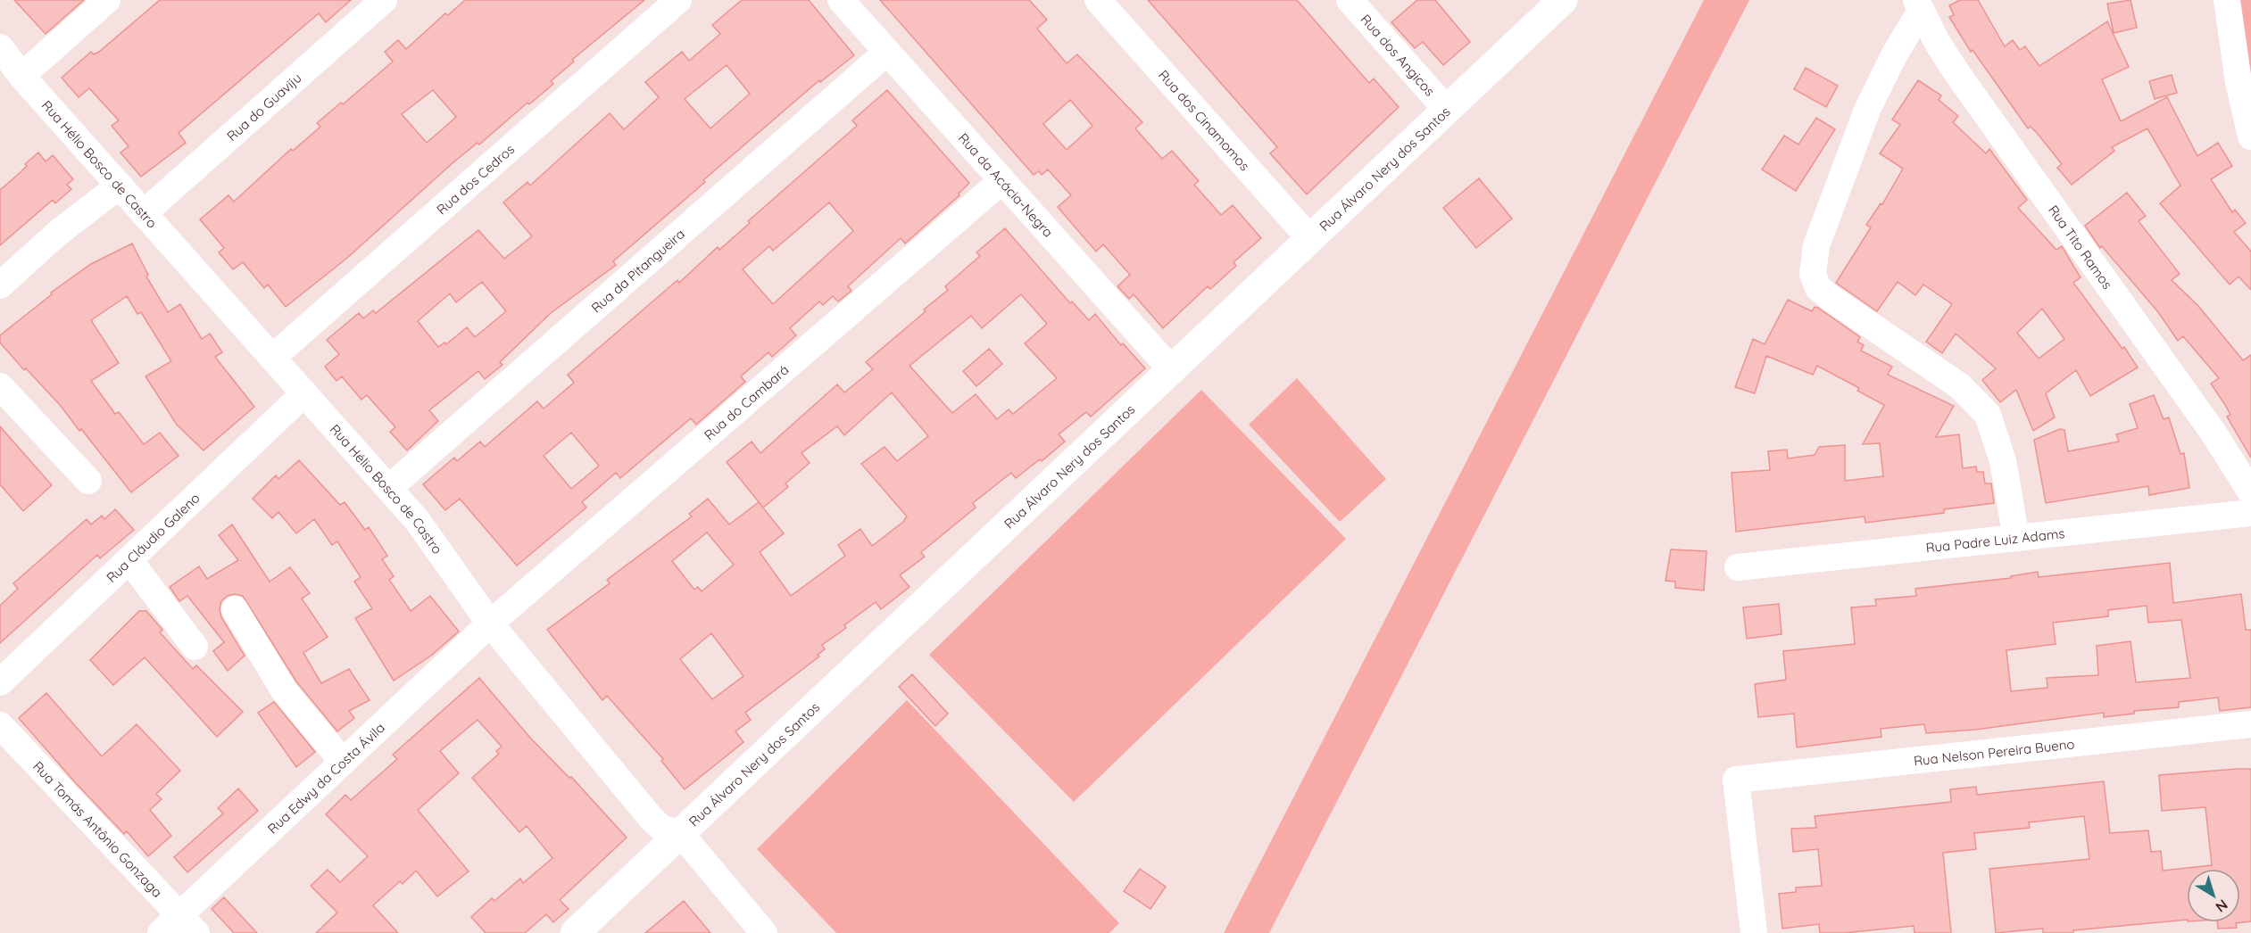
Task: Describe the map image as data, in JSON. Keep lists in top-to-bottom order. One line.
{"streets":{"main road":["Rua Álvaro Nery dos Santos"],"street":["Rua dos Angicos","Rua do Guaviju","Rua dos Cinamomos","Rua Hélio Bosco de Castro","Rua dos Cedros","Rua da Acácia-Negra","Rua Tito Ramos","Rua da Pitangueira","Rua do Cambará","Rua Cláudio Galeno","Rua Padre Luiz Adams","Rua Nelson Pereira Bueno","Rua Edwy da Costa Ávila","Rua Tomás Antônio Gonzaga"]},"crossings":[["Rua dos Angicos","Rua Álvaro Nery dos Santos"],["Rua do Guaviju","Rua Hélio Bosco de Castro"],["Rua dos Cinamomos","Rua Álvaro Nery dos Santos"],["Rua Hélio Bosco de Castro","Rua Álvaro Nery dos Santos"],["Rua Hélio Bosco de Castro","Rua dos Cedros"],["Rua Hélio Bosco de Castro","Rua da Pitangueira"],["Rua Hélio Bosco de Castro","Rua do Cambará"],["Rua Hélio Bosco de Castro","Rua Cláudio Galeno"],["Rua Hélio Bosco de Castro","Rua Edwy da Costa Ávila"],["Rua Álvaro Nery dos Santos","Rua da Acácia-Negra"],["Rua da Acácia-Negra","Rua da Pitangueira"],["Rua da Acácia-Negra","Rua do Cambará"],["Rua do Cambará","Rua Edwy da Costa Ávila"],["Rua Edwy da Costa Ávila","Rua Tomás Antônio Gonzaga"]],"north":"bottom right"}
